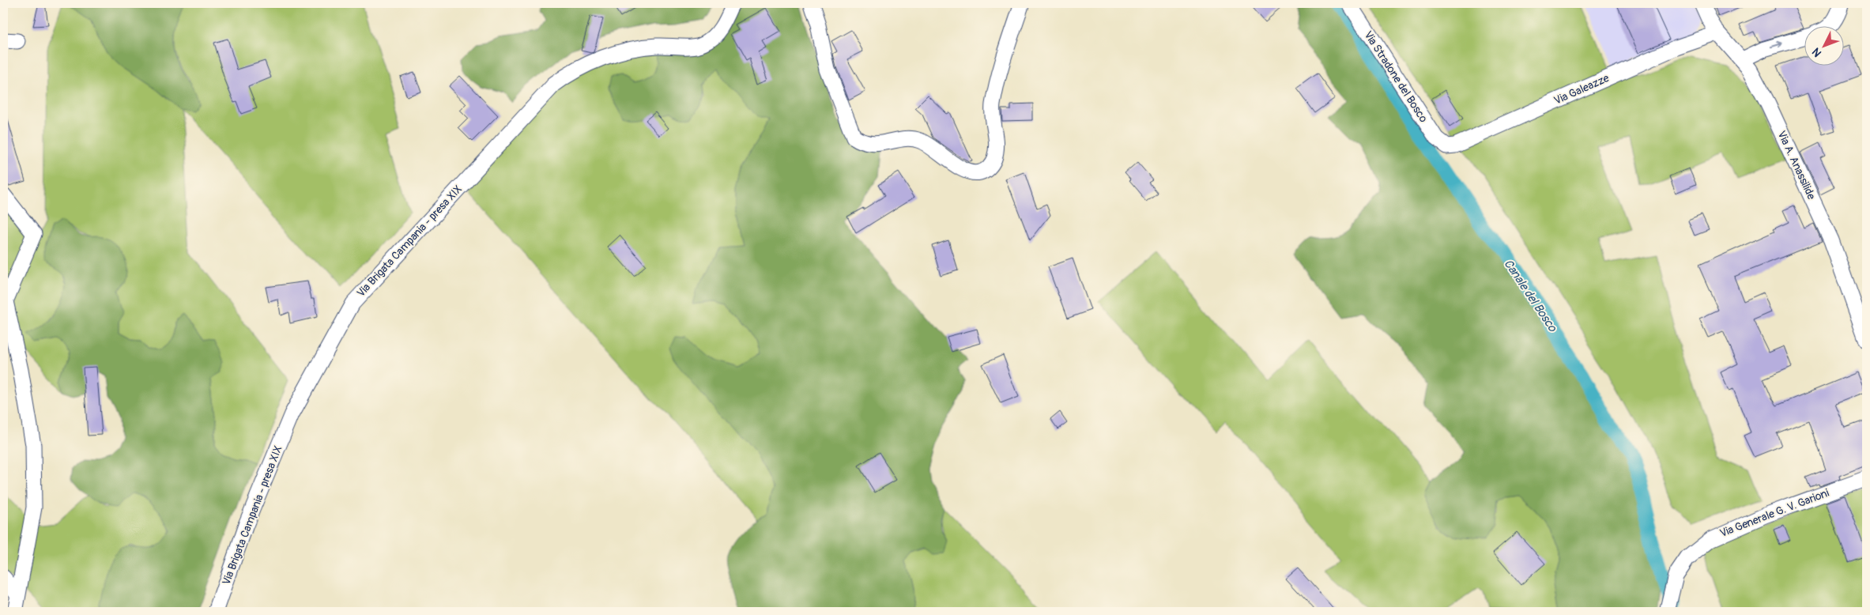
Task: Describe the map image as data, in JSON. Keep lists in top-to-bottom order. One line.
{"streets":{"street":["Via Stradone del Bosco","Via Galeazze","Via A. Anassilide","Via Brigata Campania - presa XIX","Via Generale G. V. Garioni"]},"crossings":[["Via Stradone del Bosco","Via Galeazze"],["Via Galeazze","Via A. Anassilide"]],"water":["Canale del Bosco"],"north":"bottom left"}
